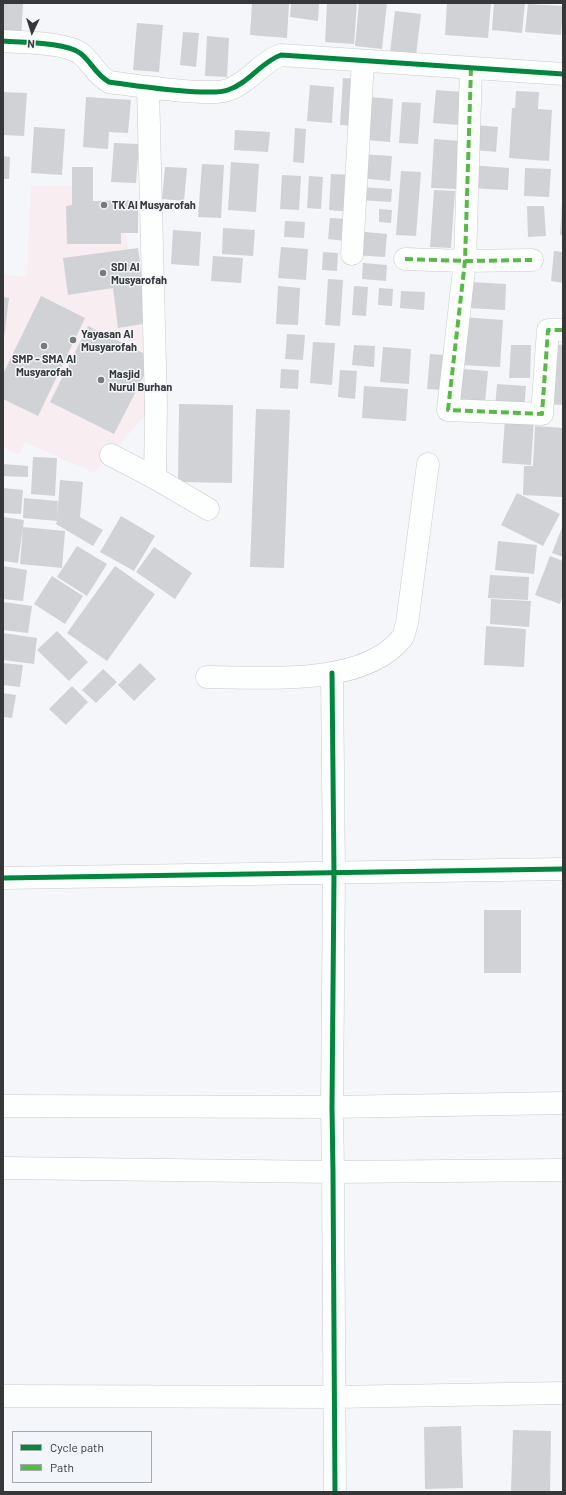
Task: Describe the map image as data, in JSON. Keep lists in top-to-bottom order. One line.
{"places":["TK Al Musyarofah","SDI Al Musyarofah","Yayasan Al Musyarofah","SMP - SMA Al Musyarofah","Masjid Nurul Burhan"],"legend":["Cycle path","Path"],"north":"bottom"}
